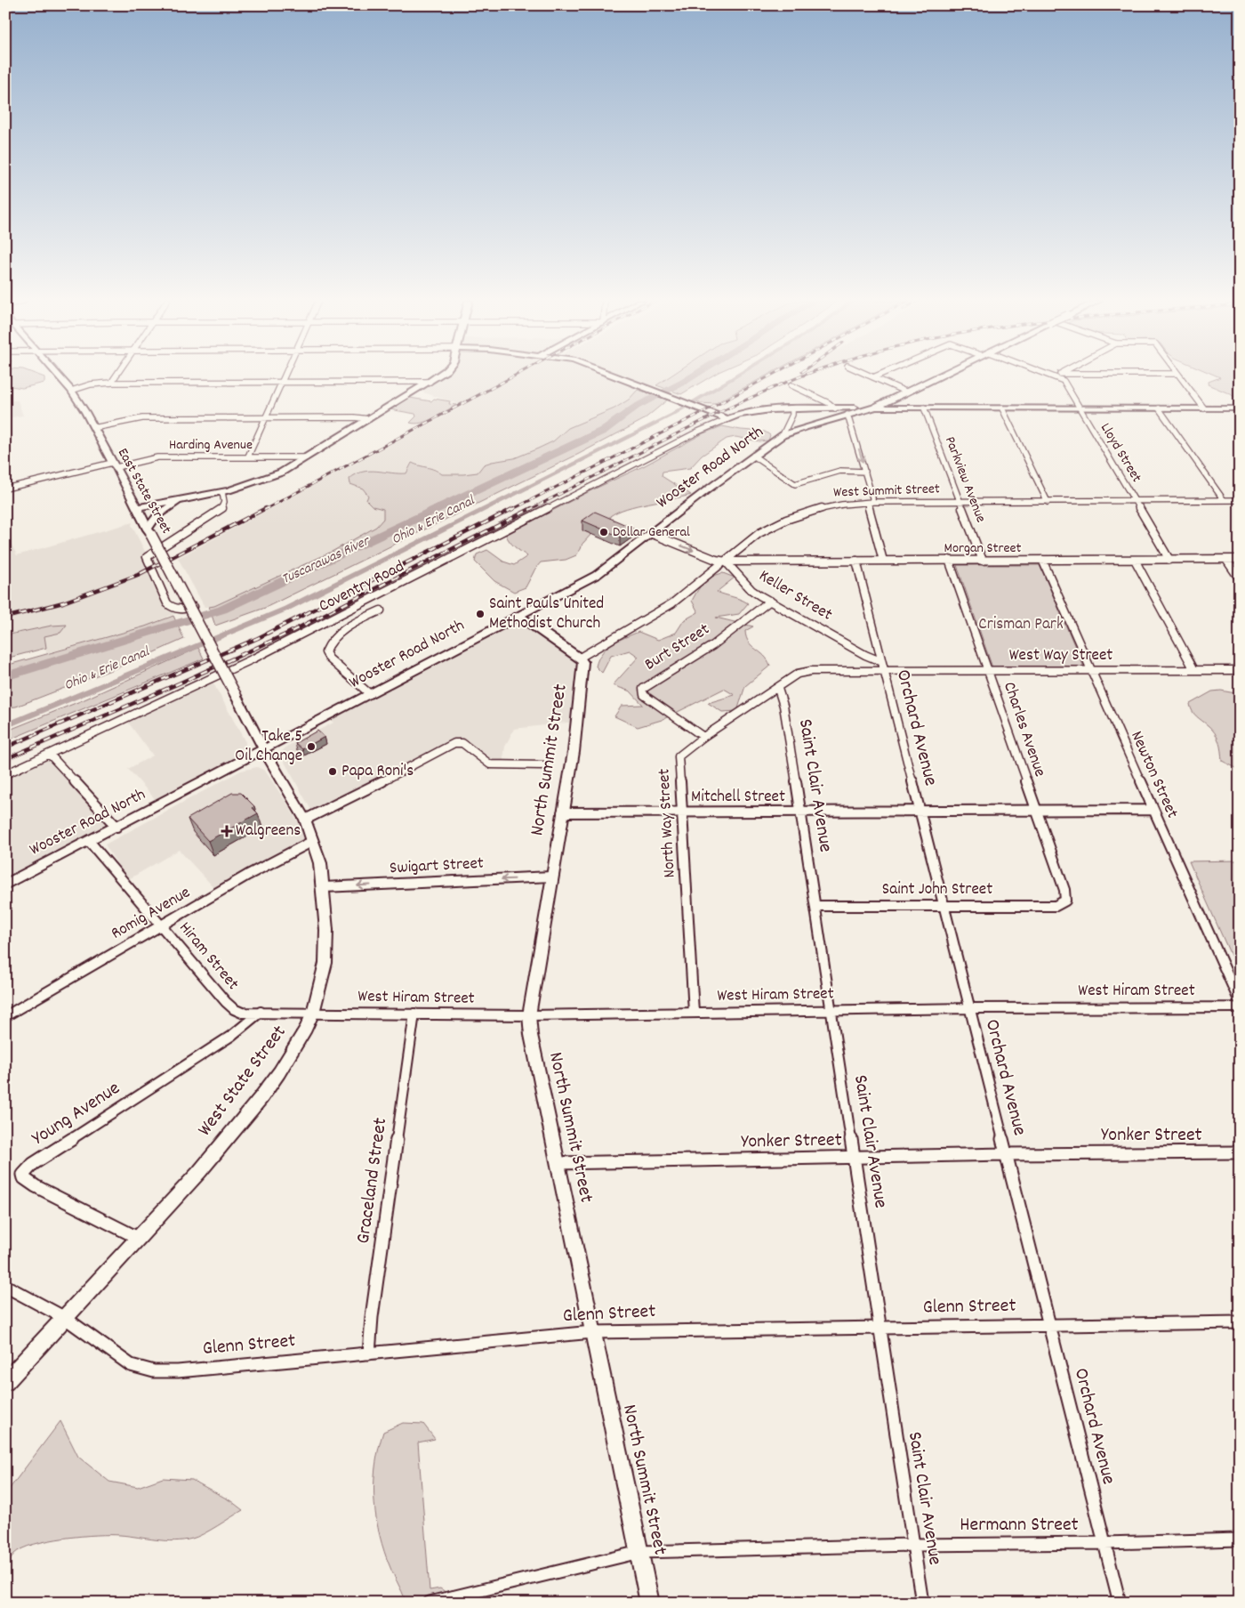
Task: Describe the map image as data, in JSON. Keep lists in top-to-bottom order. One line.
{"streets":{"main road":["Wooster Road North","East State Street","North Summit Street","West State Street"],"street":["Harding Avenue","Lloyd Street","Parkview Avenue","West Summit Street","Morgan Street","Coventry Road","Keller Street","Burt Street","West Way Street","Orchard Avenue","Charles Avenue","Newton Street","Saint Clair Avenue","Mitchell Street","North Way Street","Swigart Street","Saint John Street","Romig Avenue","Hiram Street","West Hiram Street","Young Avenue","Yonker Street","Graceland Street","Glenn Street","Hermann Street"]},"crossings":[["Harding Avenue","East State Street"],["Lloyd Street","West Summit Street"],["Lloyd Street","Morgan Street"],["Wooster Road North","Hiram Street"],["Wooster Road North","West State Street"],["Parkview Avenue","West Summit Street"],["Parkview Avenue","Morgan Street"],["East State Street","West State Street"],["West Summit Street","Morgan Street"],["West Summit Street","Keller Street"],["West Summit Street","North Summit Street"],["Morgan Street","Keller Street"],["Morgan Street","Orchard Avenue"],["Morgan Street","Charles Avenue"],["Morgan Street","Newton Street"],["Keller Street","Burt Street"],["Keller Street","Orchard Avenue"],["Burt Street","North Way Street"],["West Way Street","Orchard Avenue"],["West Way Street","Charles Avenue"],["West Way Street","Newton Street"],["West Way Street","North Way Street"],["Orchard Avenue","Mitchell Street"],["Orchard Avenue","North Way Street"],["Orchard Avenue","Saint John Street"],["Orchard Avenue","West Hiram Street"],["Orchard Avenue","Yonker Street"],["Orchard Avenue","Glenn Street"],["Orchard Avenue","Hermann Street"],["Charles Avenue","Mitchell Street"],["Charles Avenue","Saint John Street"],["North Summit Street","Mitchell Street"],["North Summit Street","Swigart Street"],["North Summit Street","West Hiram Street"],["North Summit Street","Yonker Street"],["North Summit Street","Glenn Street"],["North Summit Street","Hermann Street"],["Newton Street","Mitchell Street"],["Saint Clair Avenue","Mitchell Street"],["Saint Clair Avenue","North Way Street"],["Saint Clair Avenue","Saint John Street"],["Saint Clair Avenue","West Hiram Street"],["Saint Clair Avenue","Yonker Street"],["Saint Clair Avenue","Glenn Street"],["Saint Clair Avenue","Hermann Street"],["Mitchell Street","North Way Street"],["North Way Street","West Hiram Street"],["Swigart Street","West State Street"],["Romig Avenue","Hiram Street"],["Romig Avenue","West State Street"],["Hiram Street","West Hiram Street"],["Hiram Street","West State Street"],["Hiram Street","Young Avenue"],["West Hiram Street","West State Street"],["West Hiram Street","Graceland Street"],["West State Street","Young Avenue"],["West State Street","Glenn Street"],["Graceland Street","Glenn Street"]],"one_way":["Swigart Street"],"water":["Ohio & Erie Canal","Tuscarawas River"],"parks":["Crisman Park"],"places":{"other":["Dollar General","Saint Pauls United Methodist Church","Take 5 Oil Change","Papa Roni's"],"health":["Walgreens"]}}
